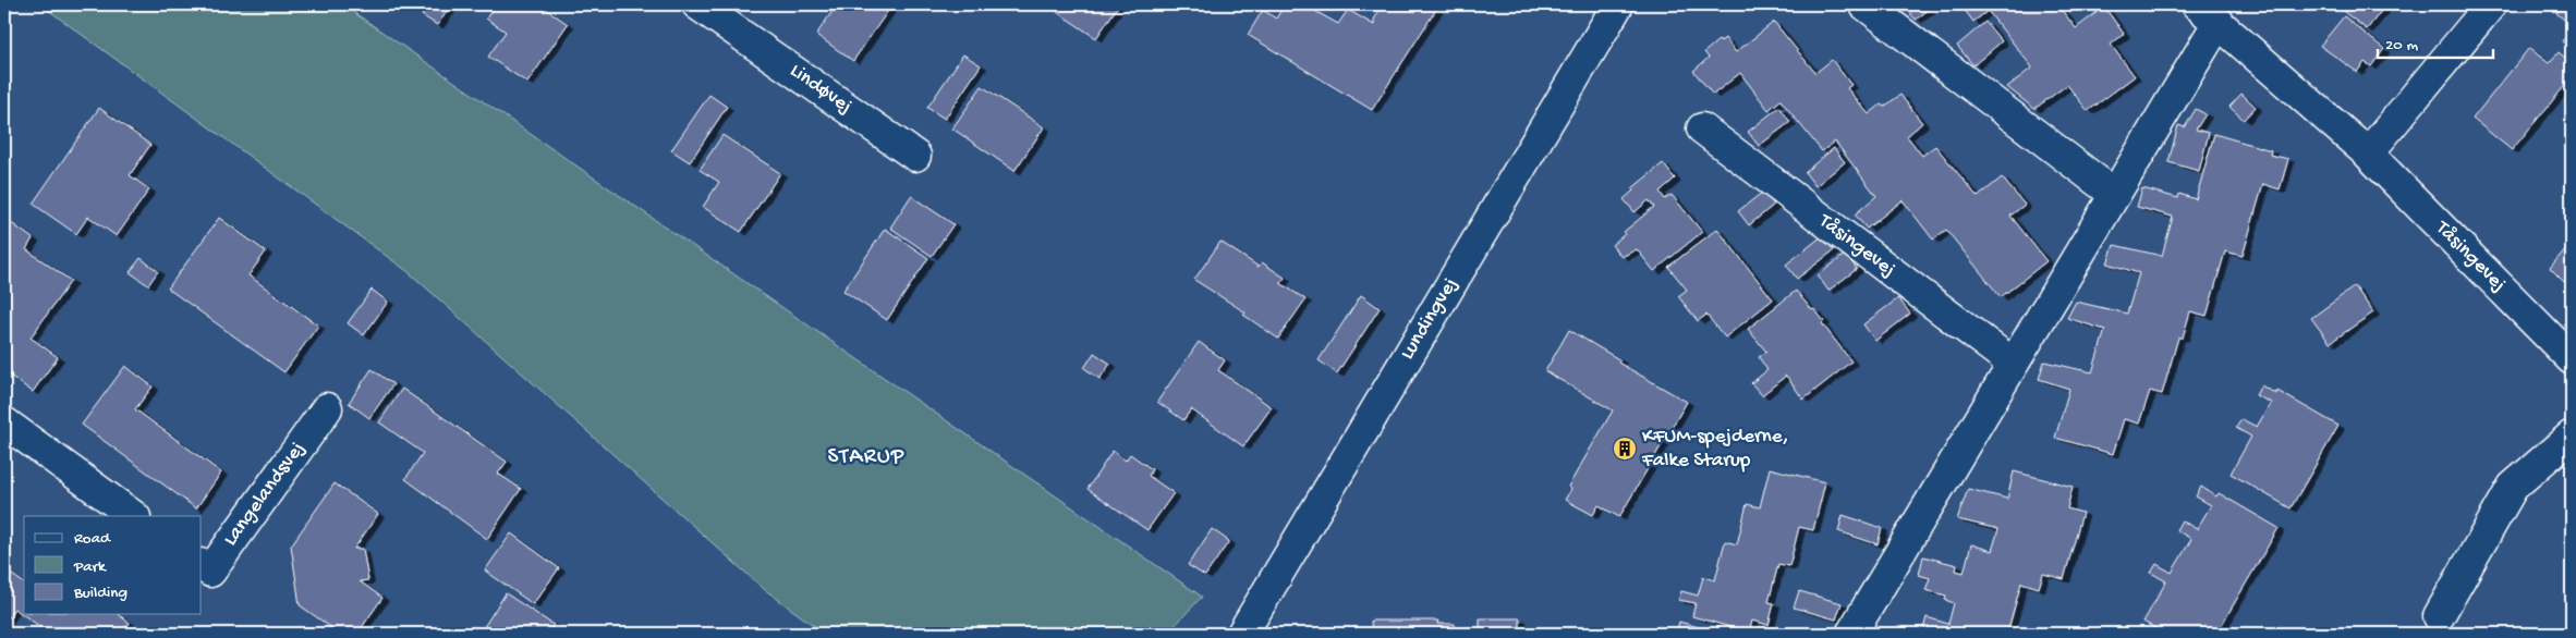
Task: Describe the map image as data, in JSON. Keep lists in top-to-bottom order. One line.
{"streets":{"street":["Lindøvej","Tåsingevej","Lundingvej","Langelandsvej"]},"districts":["STARUP"],"places":{"building":["KFUM-spejderne, Falke Starup"]},"legend":["Road","Park","Building"],"scale_bar":"20 m"}
